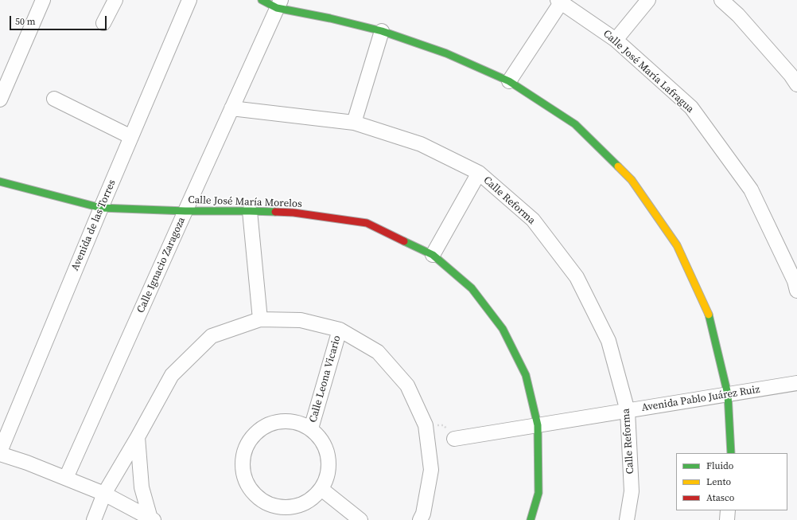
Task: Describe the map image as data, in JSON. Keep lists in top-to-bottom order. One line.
{"streets":{"street":["Calle José María Lafragua","Calle Reforma","Calle José María Morelos","Avenida de las Torres","Calle Ignacio Zaragoza","Calle Leona Vicario","Avenida Pablo Juárez Ruiz"]},"crossings":[["Calle Reforma","Calle Ignacio Zaragoza"],["Calle Reforma","Avenida Pablo Juárez Ruiz"],["Calle José María Morelos","Avenida de las Torres"],["Calle José María Morelos","Calle Ignacio Zaragoza"],["Calle José María Morelos","Avenida Pablo Juárez Ruiz"]],"legend":["Fluido","Lento","Atasco"],"scale_bar":"50 m"}
